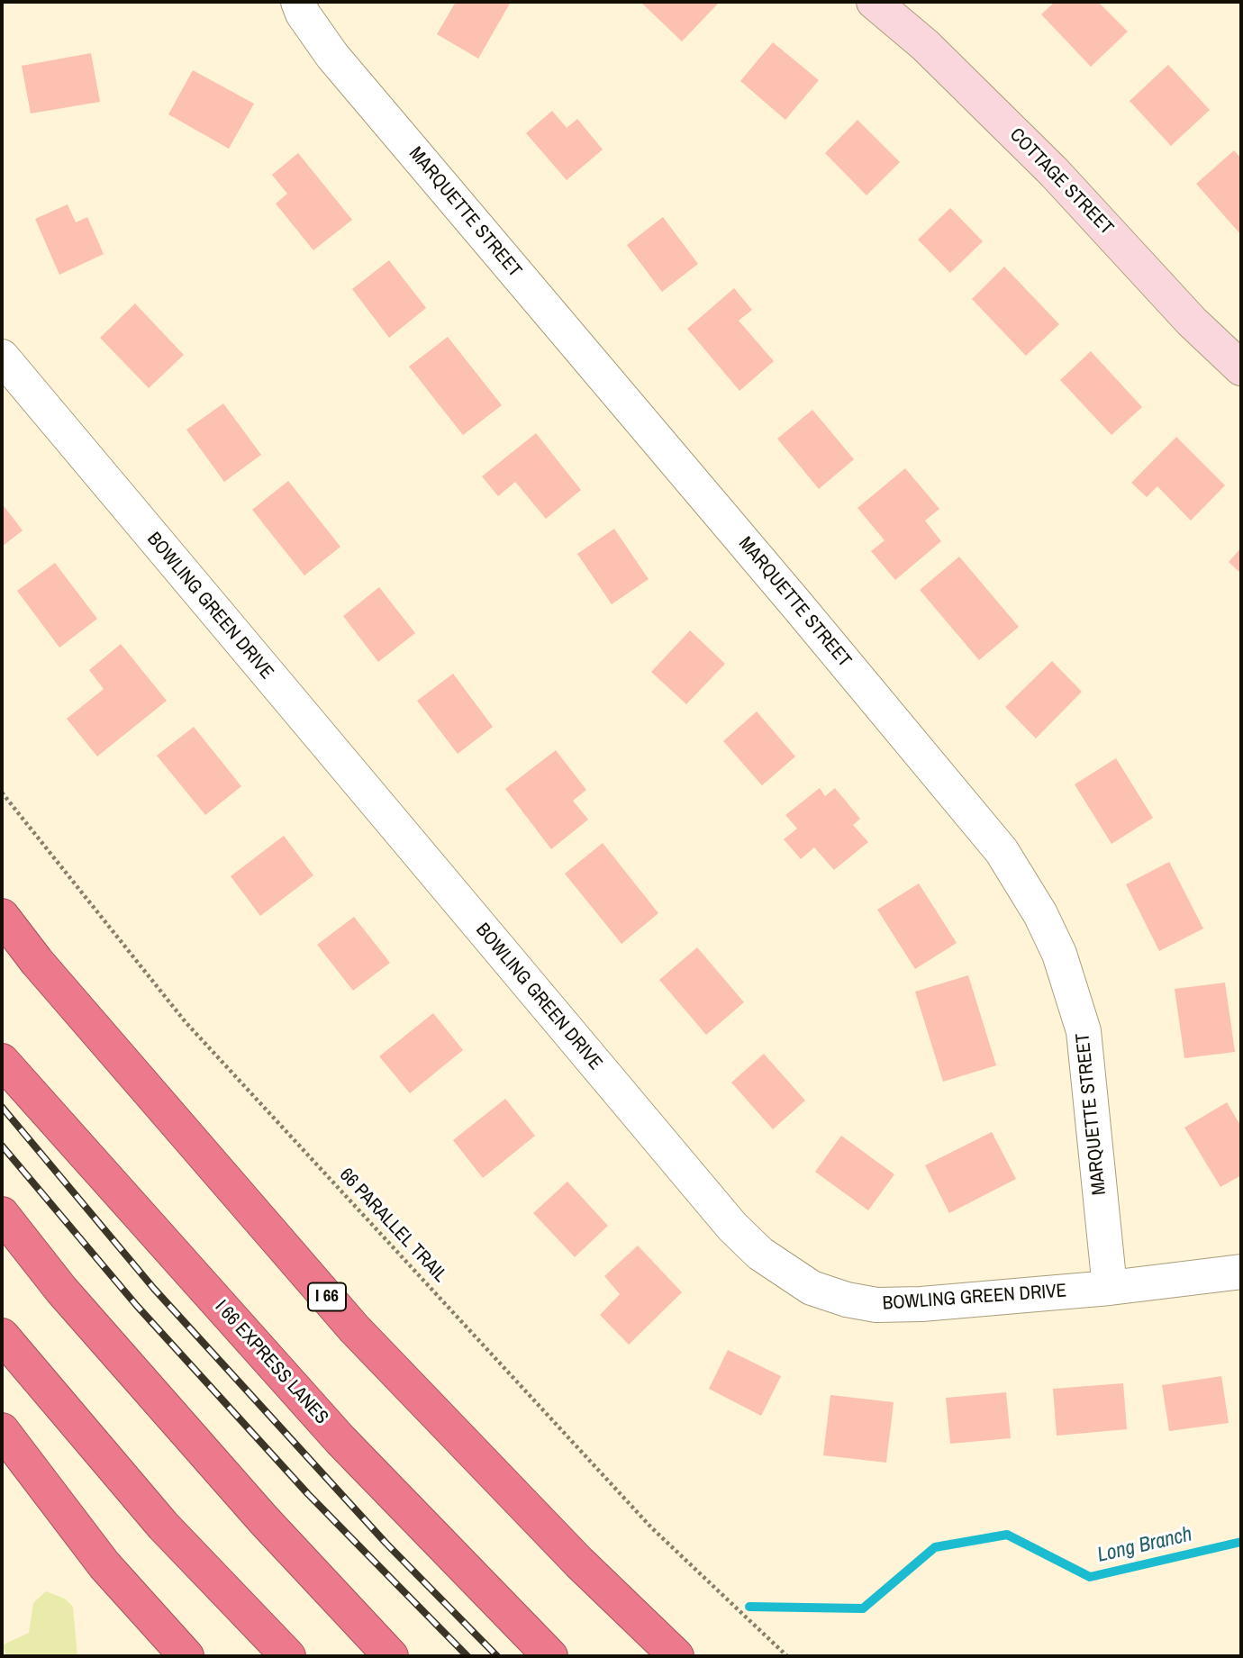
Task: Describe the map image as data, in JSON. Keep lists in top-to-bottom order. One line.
{"streets":{"highway":["I 66","I 66 EXPRESS LANES"],"street":["COTTAGE STREET","MARQUETTE STREET","BOWLING GREEN DRIVE"],"path":["66 PARALLEL TRAIL"]},"crossings":[["MARQUETTE STREET","BOWLING GREEN DRIVE"]],"water":["Long Branch"]}
